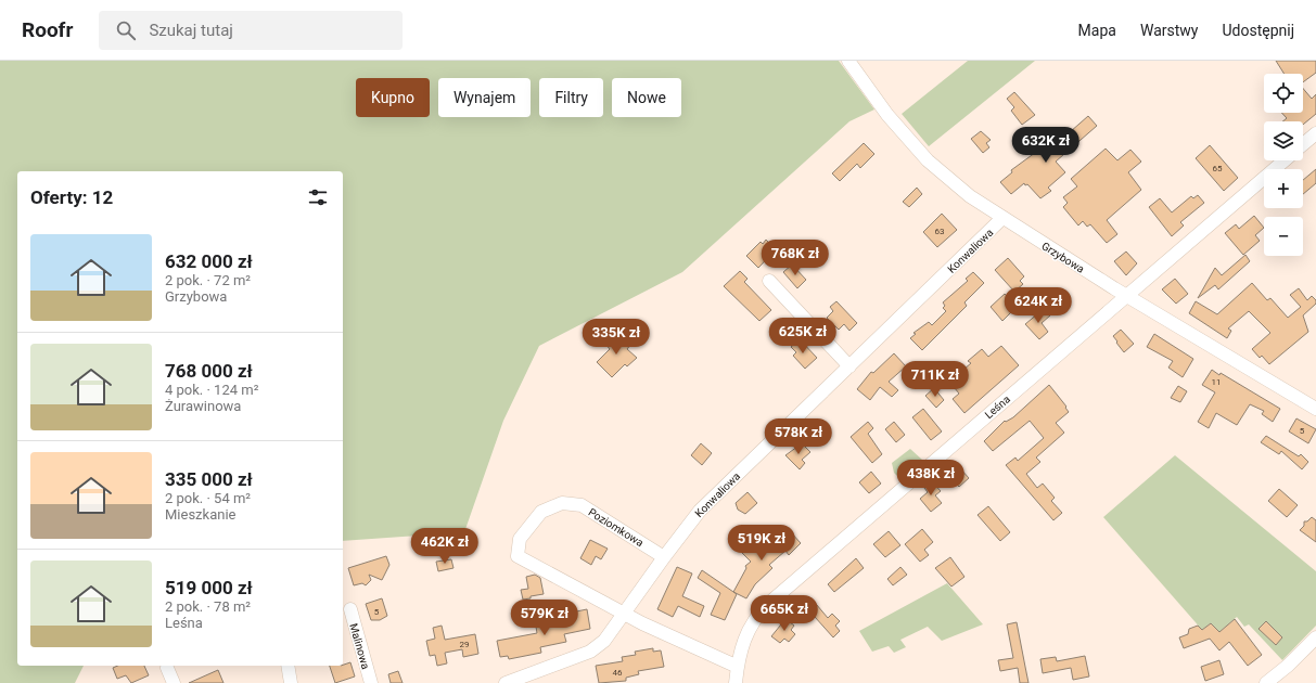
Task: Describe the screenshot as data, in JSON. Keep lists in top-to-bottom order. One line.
{"streets":{"street":["Konwaliowa","Grzybowa","Leśna","Poziomkowa","Malinowa"]},"crossings":[["Konwaliowa","Grzybowa"],["Konwaliowa","Poziomkowa"],["Grzybowa","Leśna"]],"house_numbers":["65","63","11","5","5","29","46"],"page":{"header":"Roofr","search":"Szukaj tutaj","nav":["Mapa","Warstwy","Udostępnij"],"map_buttons":["+","−"],"chip":["Kupno","Wynajem","Filtry","Nowe"],"price":["632K zł","768K zł","624K zł","625K zł","335K zł","711K zł","578K zł","438K zł","519K zł","462K zł","665K zł","579K zł"],"heading":"Oferty: 12","list":[{"name":"632 000 zł","note":"2 pok. · 72 m² · Grzybowa"},{"name":"768 000 zł","note":"4 pok. · 124 m² · Żurawinowa"},{"name":"335 000 zł","note":"2 pok. · 54 m² · Mieszkanie"},{"name":"519 000 zł","note":"2 pok. · 78 m² · Leśna"}]}}
